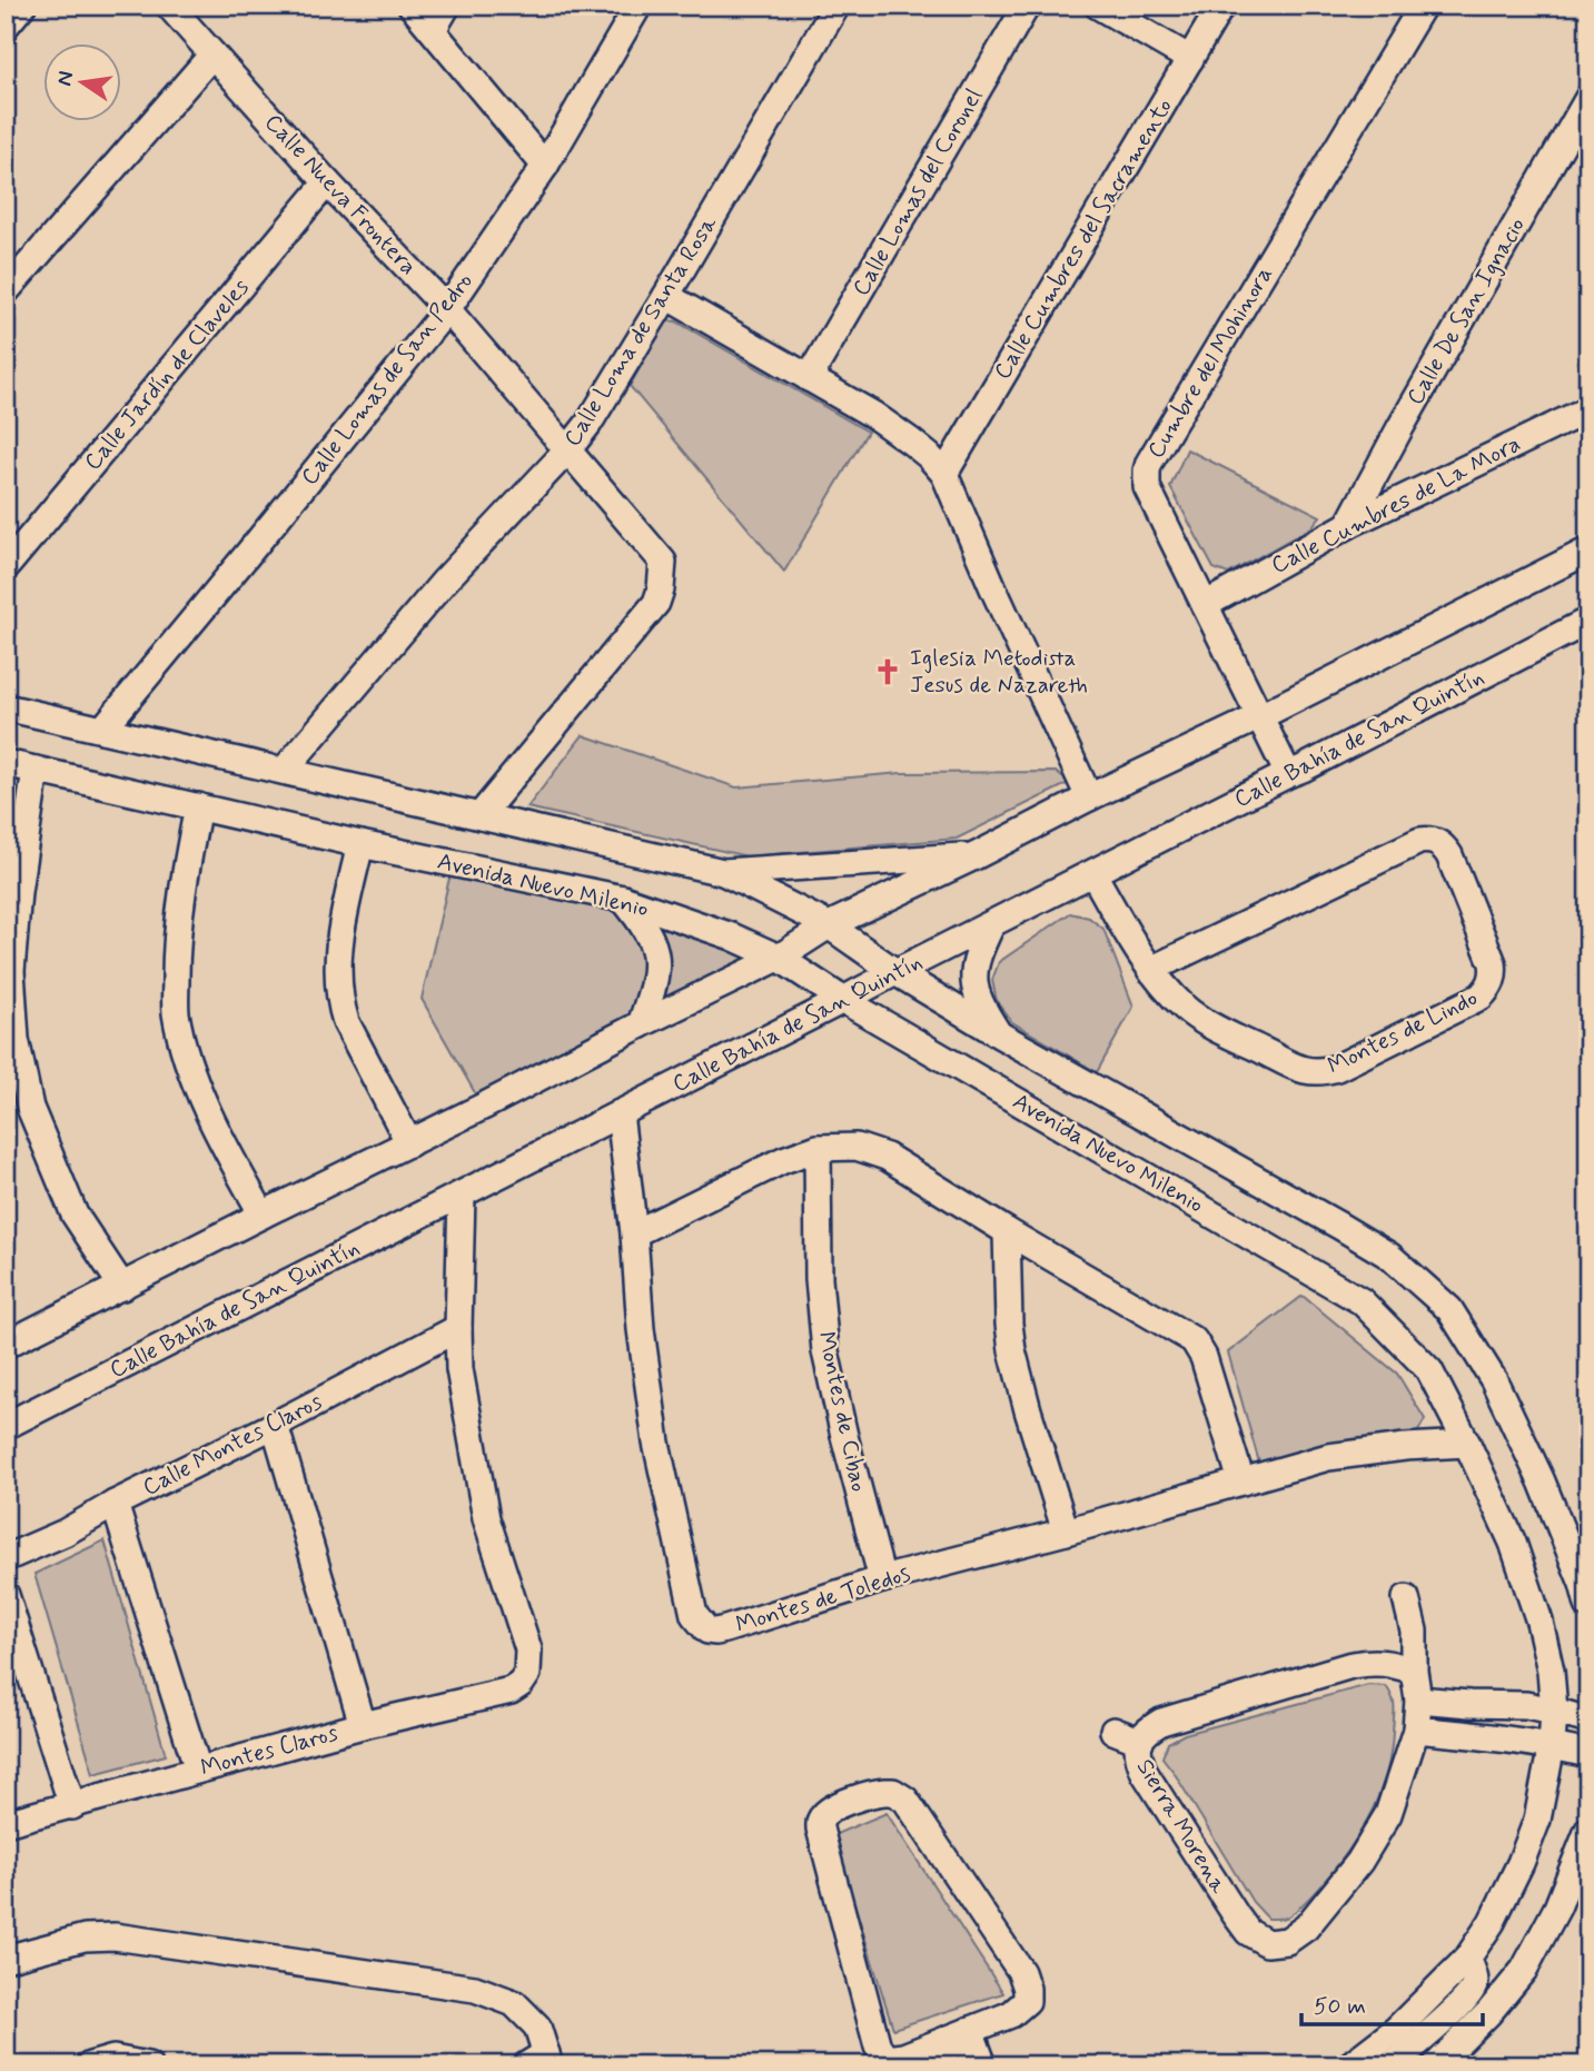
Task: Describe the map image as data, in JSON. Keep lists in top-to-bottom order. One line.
{"streets":{"street":["Calle Lomas del Coronel","Calle Nueva Frontera","Calle Cumbres del Sacramento","Calle De San Ignacio","Calle Loma de Santa Rosa","Cumbre del Mohinora","Calle Jardín de Claveles","Calle Lomas de San Pedro","Calle Cumbres de La Mora","Calle Bahía de San Quintín","Avenida Nuevo Milenio","Montes de Lindo","Montes de Cibao","Calle Montes Claros","Montes de Toledos","Montes Claros","Sierra Morena"]},"crossings":[["Calle Nueva Frontera","Calle Loma de Santa Rosa"],["Calle Nueva Frontera","Calle Jardín de Claveles"],["Calle Nueva Frontera","Calle Lomas de San Pedro"],["Calle De San Ignacio","Calle Cumbres de La Mora"],["Cumbre del Mohinora","Calle Cumbres de La Mora"],["Cumbre del Mohinora","Calle Bahía de San Quintín"],["Calle Bahía de San Quintín","Avenida Nuevo Milenio"],["Calle Bahía de San Quintín","Montes de Lindo"],["Calle Bahía de San Quintín","Montes de Toledos"],["Avenida Nuevo Milenio","Montes de Toledos"],["Montes de Cibao","Montes de Toledos"],["Calle Montes Claros","Montes Claros"]],"places":{"church":["Iglesia Metodista Jesus de Nazareth"]},"scale_bar":"50 m","north":"left"}
